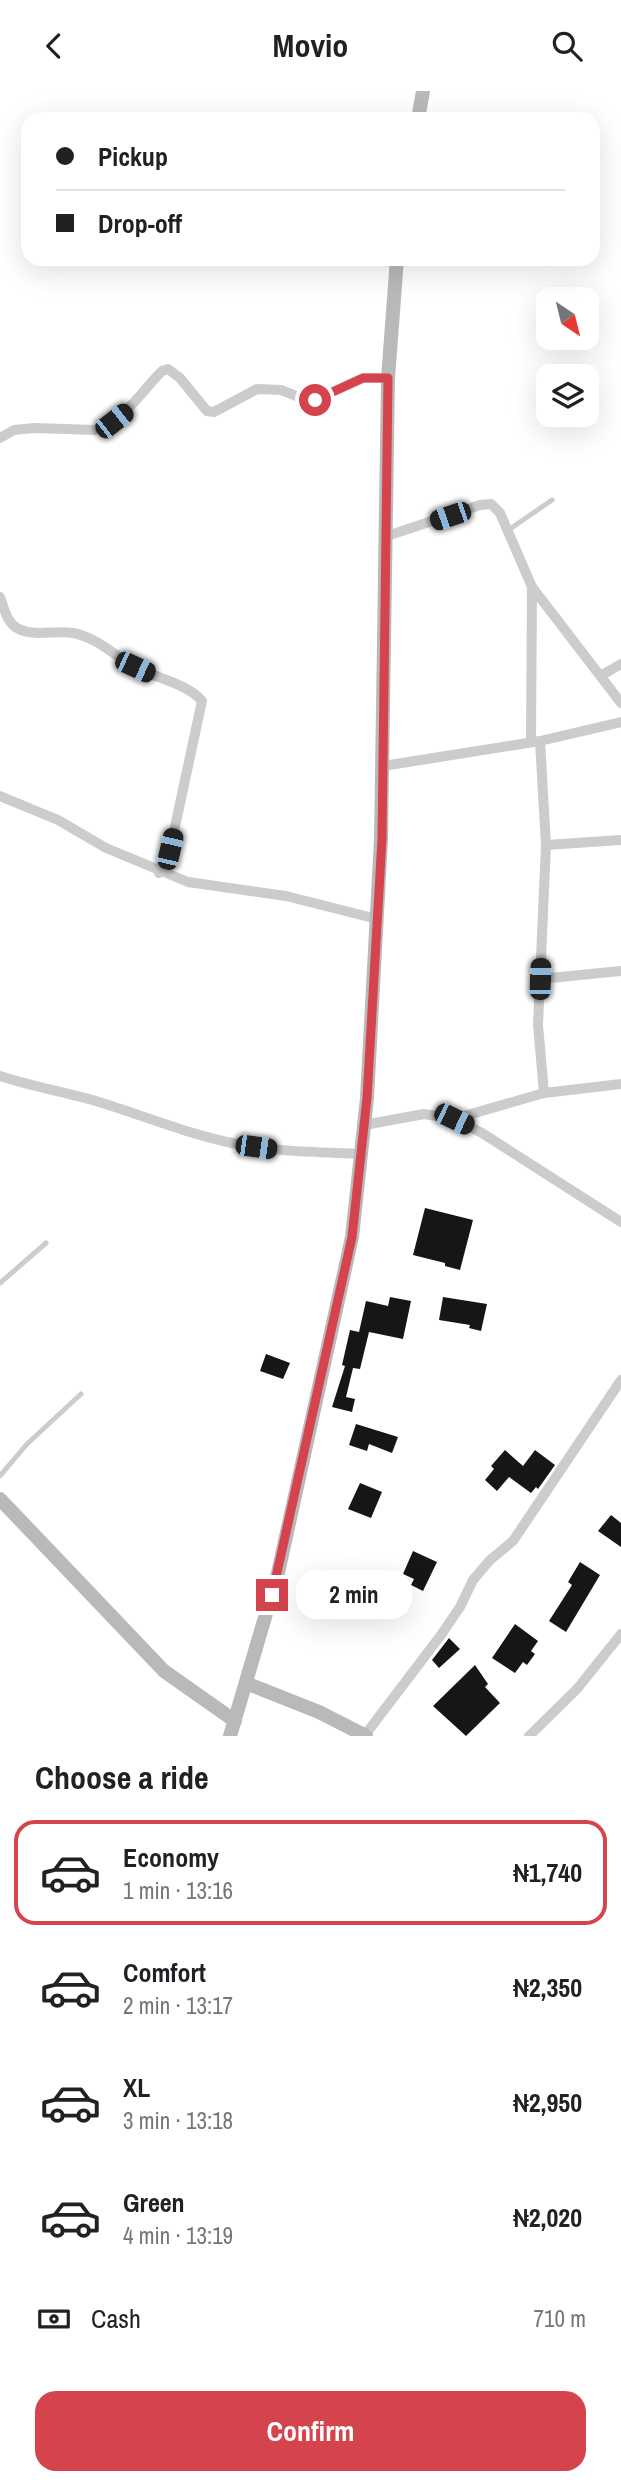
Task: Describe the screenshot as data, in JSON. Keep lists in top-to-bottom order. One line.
{"north":"bottom right","page":{"header":"Movio","banner":["Pickup","Drop-off"],"bubble":"2 min","heading":"Choose a ride","list":[{"name":"Economy","note":"1 min · 13:16","value":"₦1,740"},{"name":"Comfort","note":"2 min · 13:17","value":"₦2,350"},{"name":"XL","note":"3 min · 13:18","value":"₦2,950"},{"name":"Green","note":"4 min · 13:19","value":"₦2,020"}],"pay":["Cash","710 m"],"buttons":"Confirm"}}
